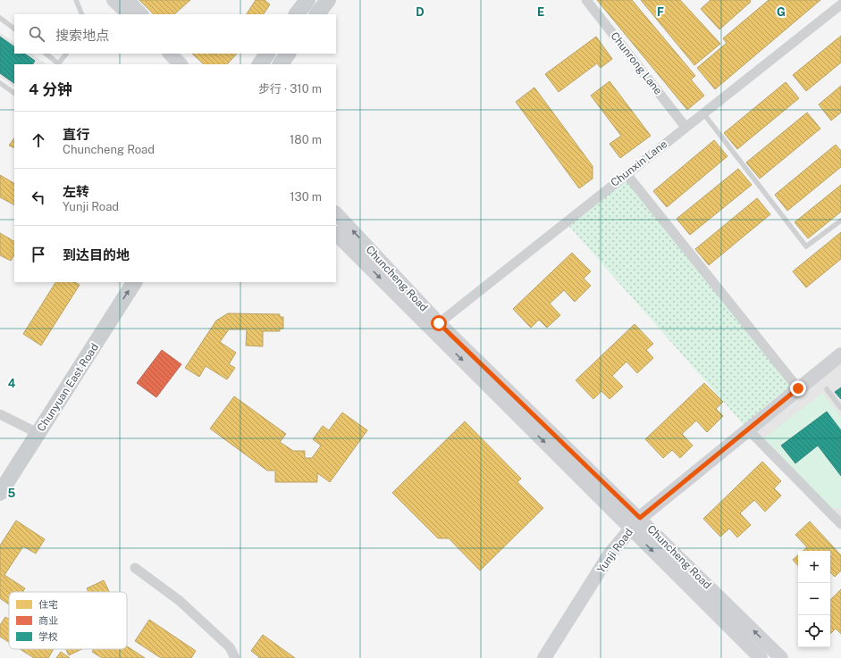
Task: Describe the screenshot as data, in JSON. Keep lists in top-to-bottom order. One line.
{"streets":{"main road":["Chunyuan East Road"],"street":["Chunrong Lane","Chunxin Lane","Chuncheng Road","Yunji Road"]},"crossings":[["Chunrong Lane","Chunxin Lane"],["Chunxin Lane","Chuncheng Road"],["Chuncheng Road","Yunji Road"]],"legend":["住宅","商业","学校"],"page":{"search":"搜索地点","heading":["4 分钟","步行 · 310 m"],"list":[["直行","Chuncheng Road","180 m"],["左转","Yunji Road","130 m"],"到达目的地"],"map_buttons":["+","−"]},"grid":{"columns":["D","E","F","G"],"rows":["4","5"]}}
